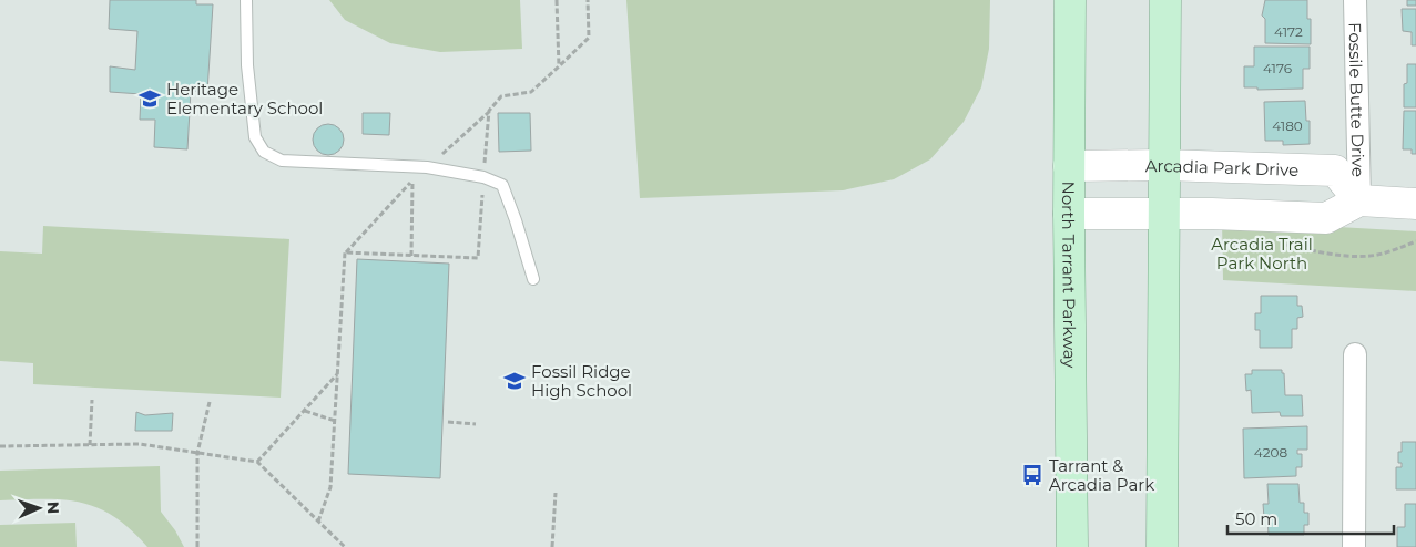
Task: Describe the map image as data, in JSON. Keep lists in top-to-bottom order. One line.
{"streets":{"main road":["North Tarrant Parkway"],"street":["Fossile Butte Drive","Arcadia Park Drive"]},"crossings":[["Fossile Butte Drive","Arcadia Park Drive"],["Arcadia Park Drive","North Tarrant Parkway"]],"parks":["Arcadia Trail Park North"],"places":{"school or university":["Heritage Elementary School","Fossil Ridge High School"],"bus stop":["Tarrant & Arcadia Park"]},"house_numbers":["4172","4176","4180","4208"],"scale_bar":"50 m","north":"right"}
